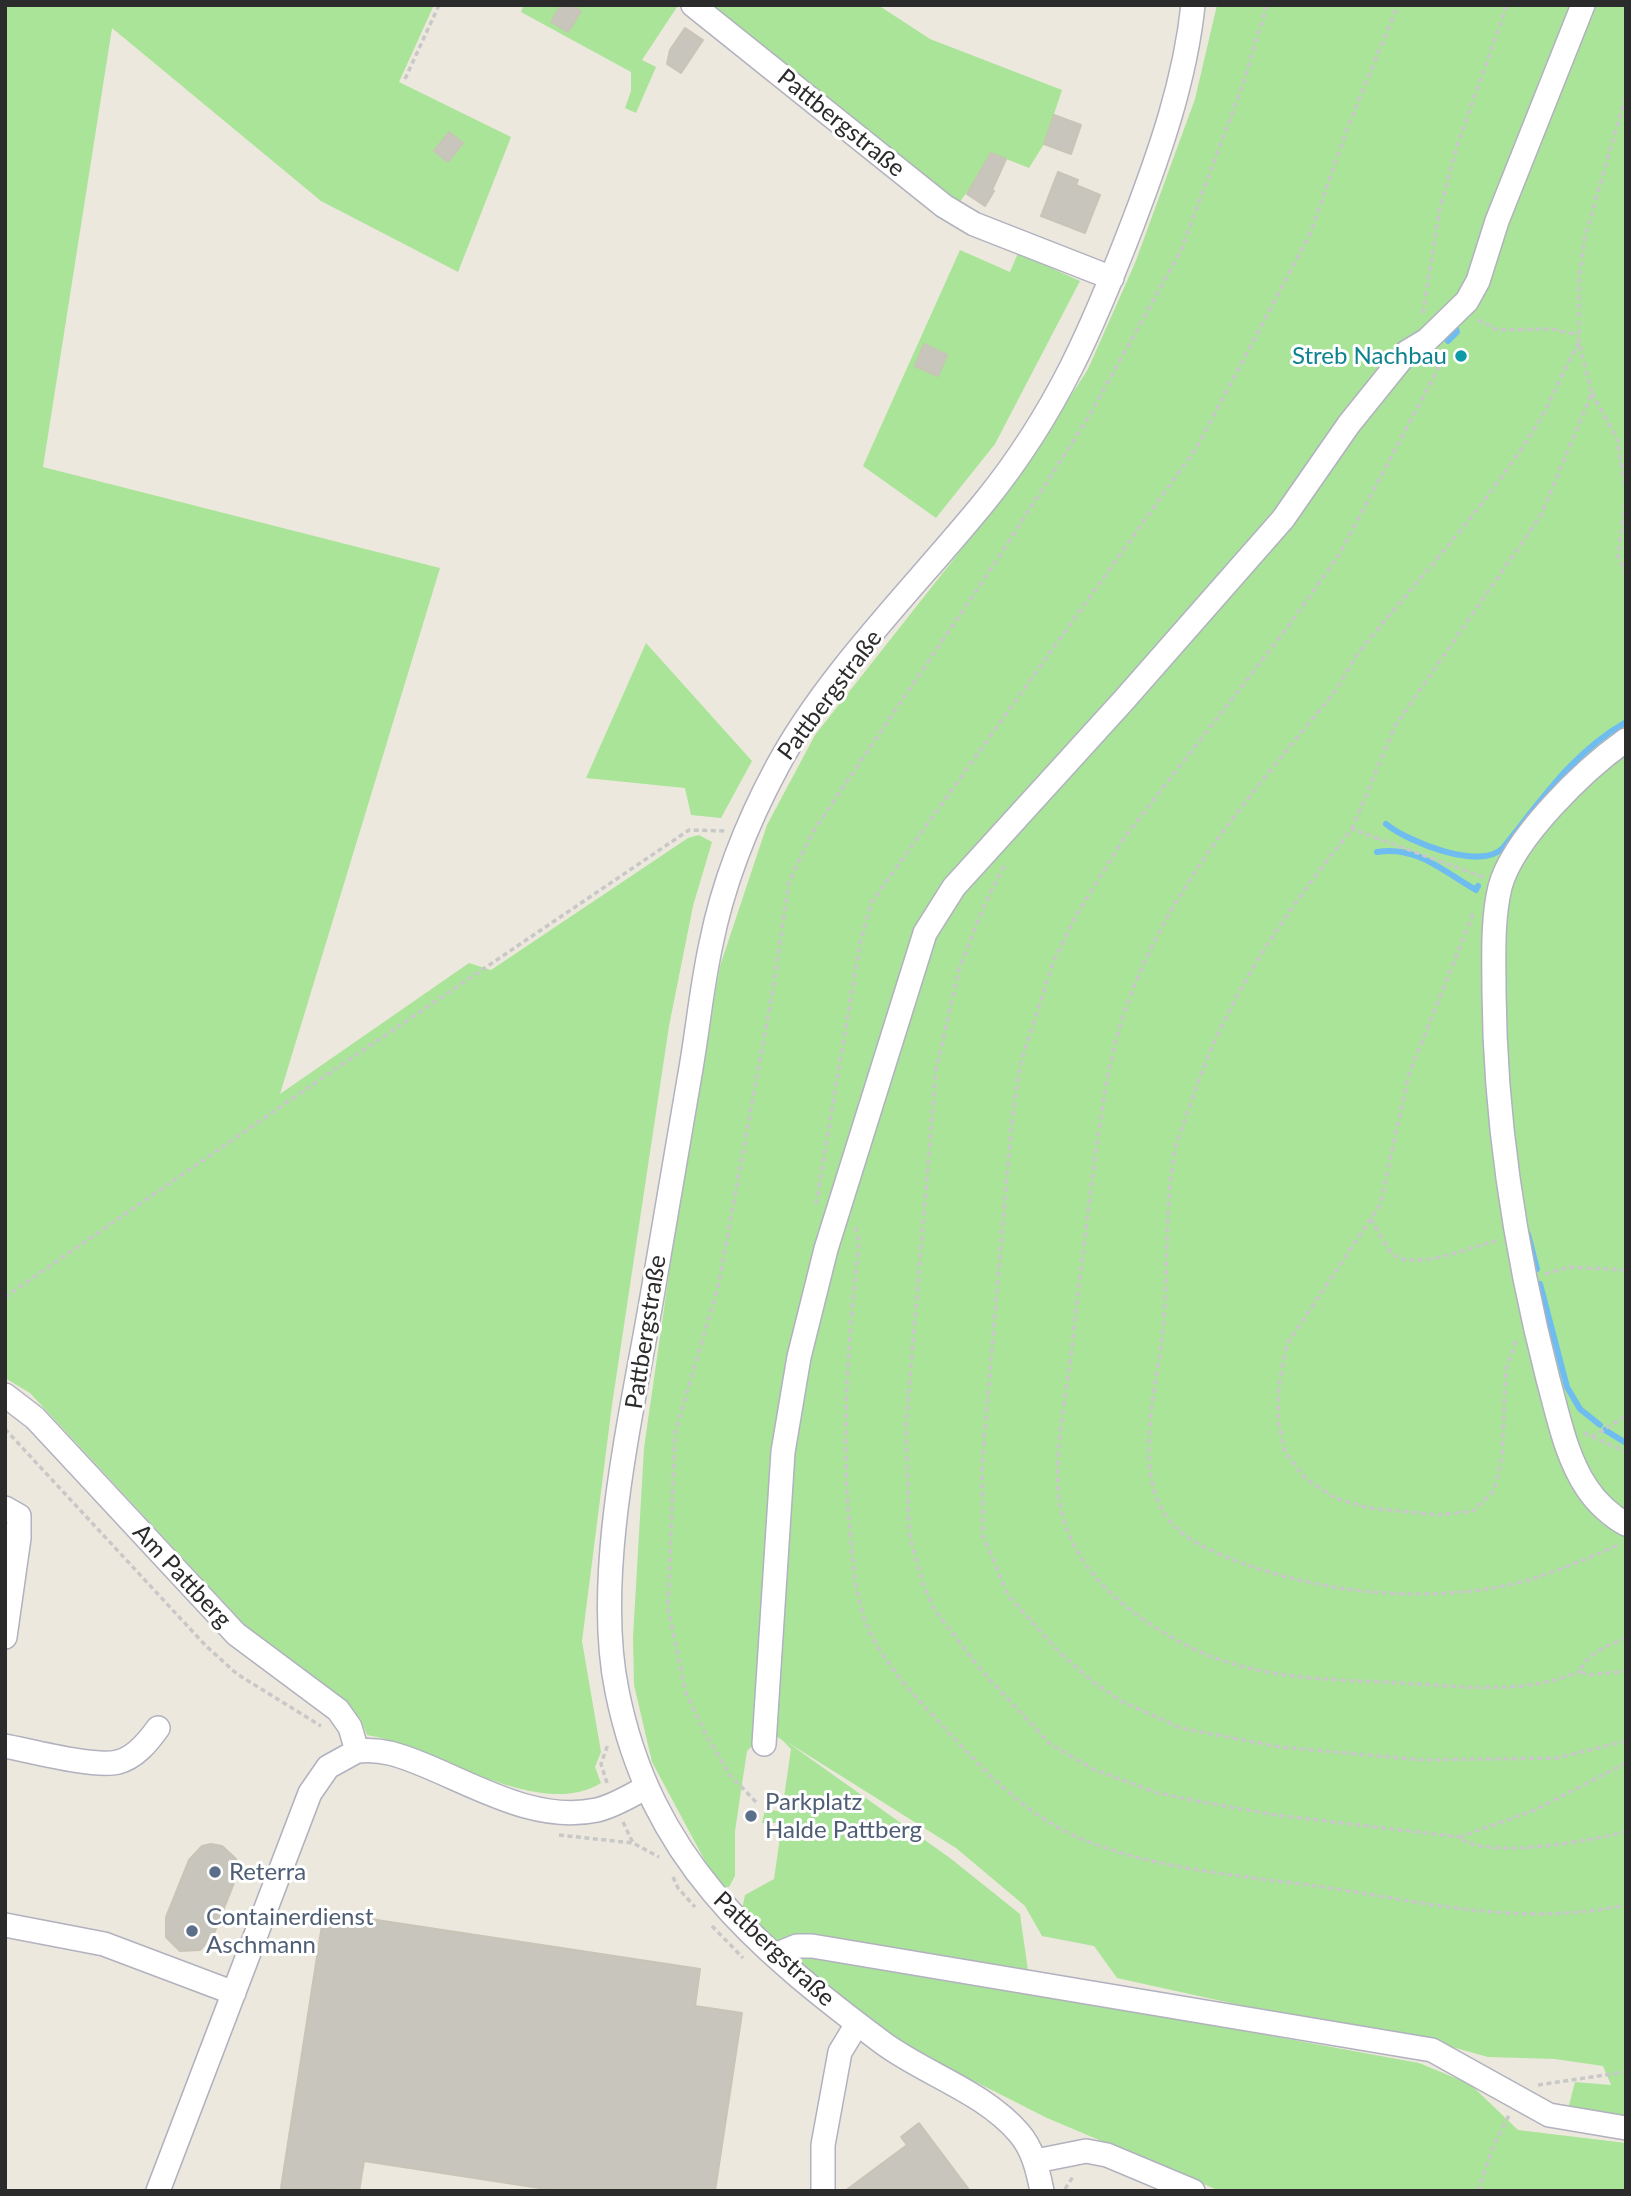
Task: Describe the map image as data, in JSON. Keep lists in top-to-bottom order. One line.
{"streets":{"street":["Pattbergstraße","Am Pattberg"]},"places":["Streb Nachbau","Parkplatz Halde Pattberg","Reterra","Containerdienst Aschmann"]}
